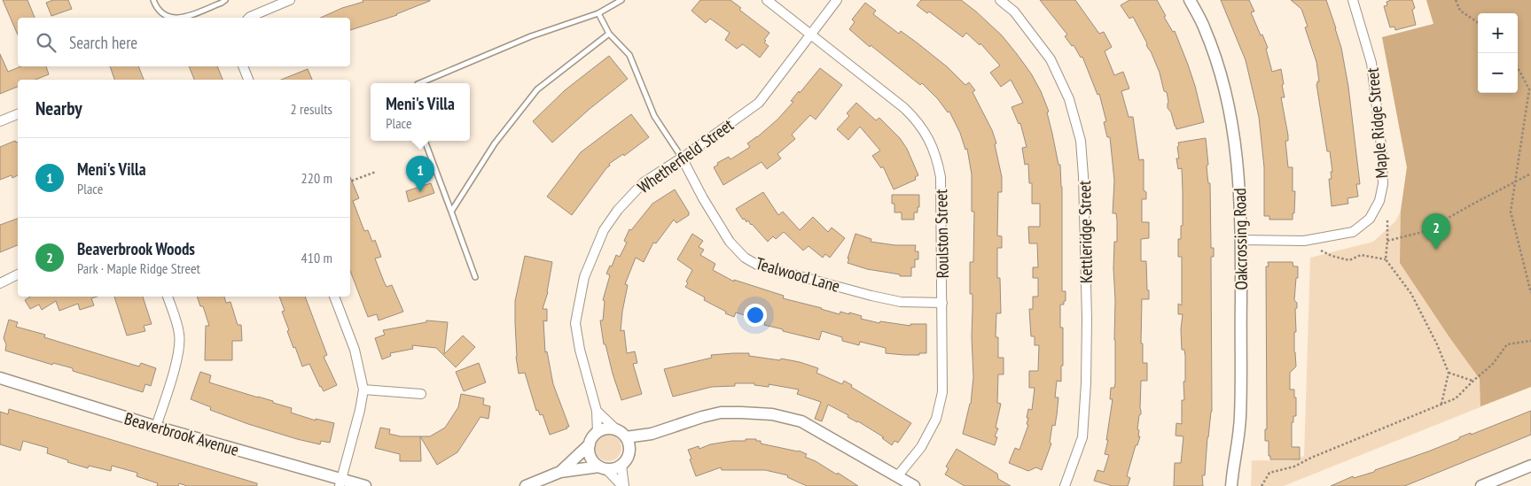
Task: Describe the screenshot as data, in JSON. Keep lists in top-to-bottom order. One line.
{"streets":{"street":["Maple Ridge Street","Whetherfield Street","Kettleridge Street","Roulston Street","Oakcrossing Road","Tealwood Lane","Beaverbrook Avenue"]},"crossings":[["Maple Ridge Street","Oakcrossing Road"],["Whetherfield Street","Roulston Street"],["Whetherfield Street","Tealwood Lane"],["Roulston Street","Tealwood Lane"]],"page":{"map_buttons":["+","−"],"search":"Search here","heading":["Nearby","2 results"],"popup":["Meni's Villa","Place"],"list":[{"mark":"1","name":"Meni's Villa","note":"Place","value":"220 m"},{"mark":"2","name":"Beaverbrook Woods","note":"Park · Maple Ridge Street","value":"410 m"}],"pins":["1","2"]}}
